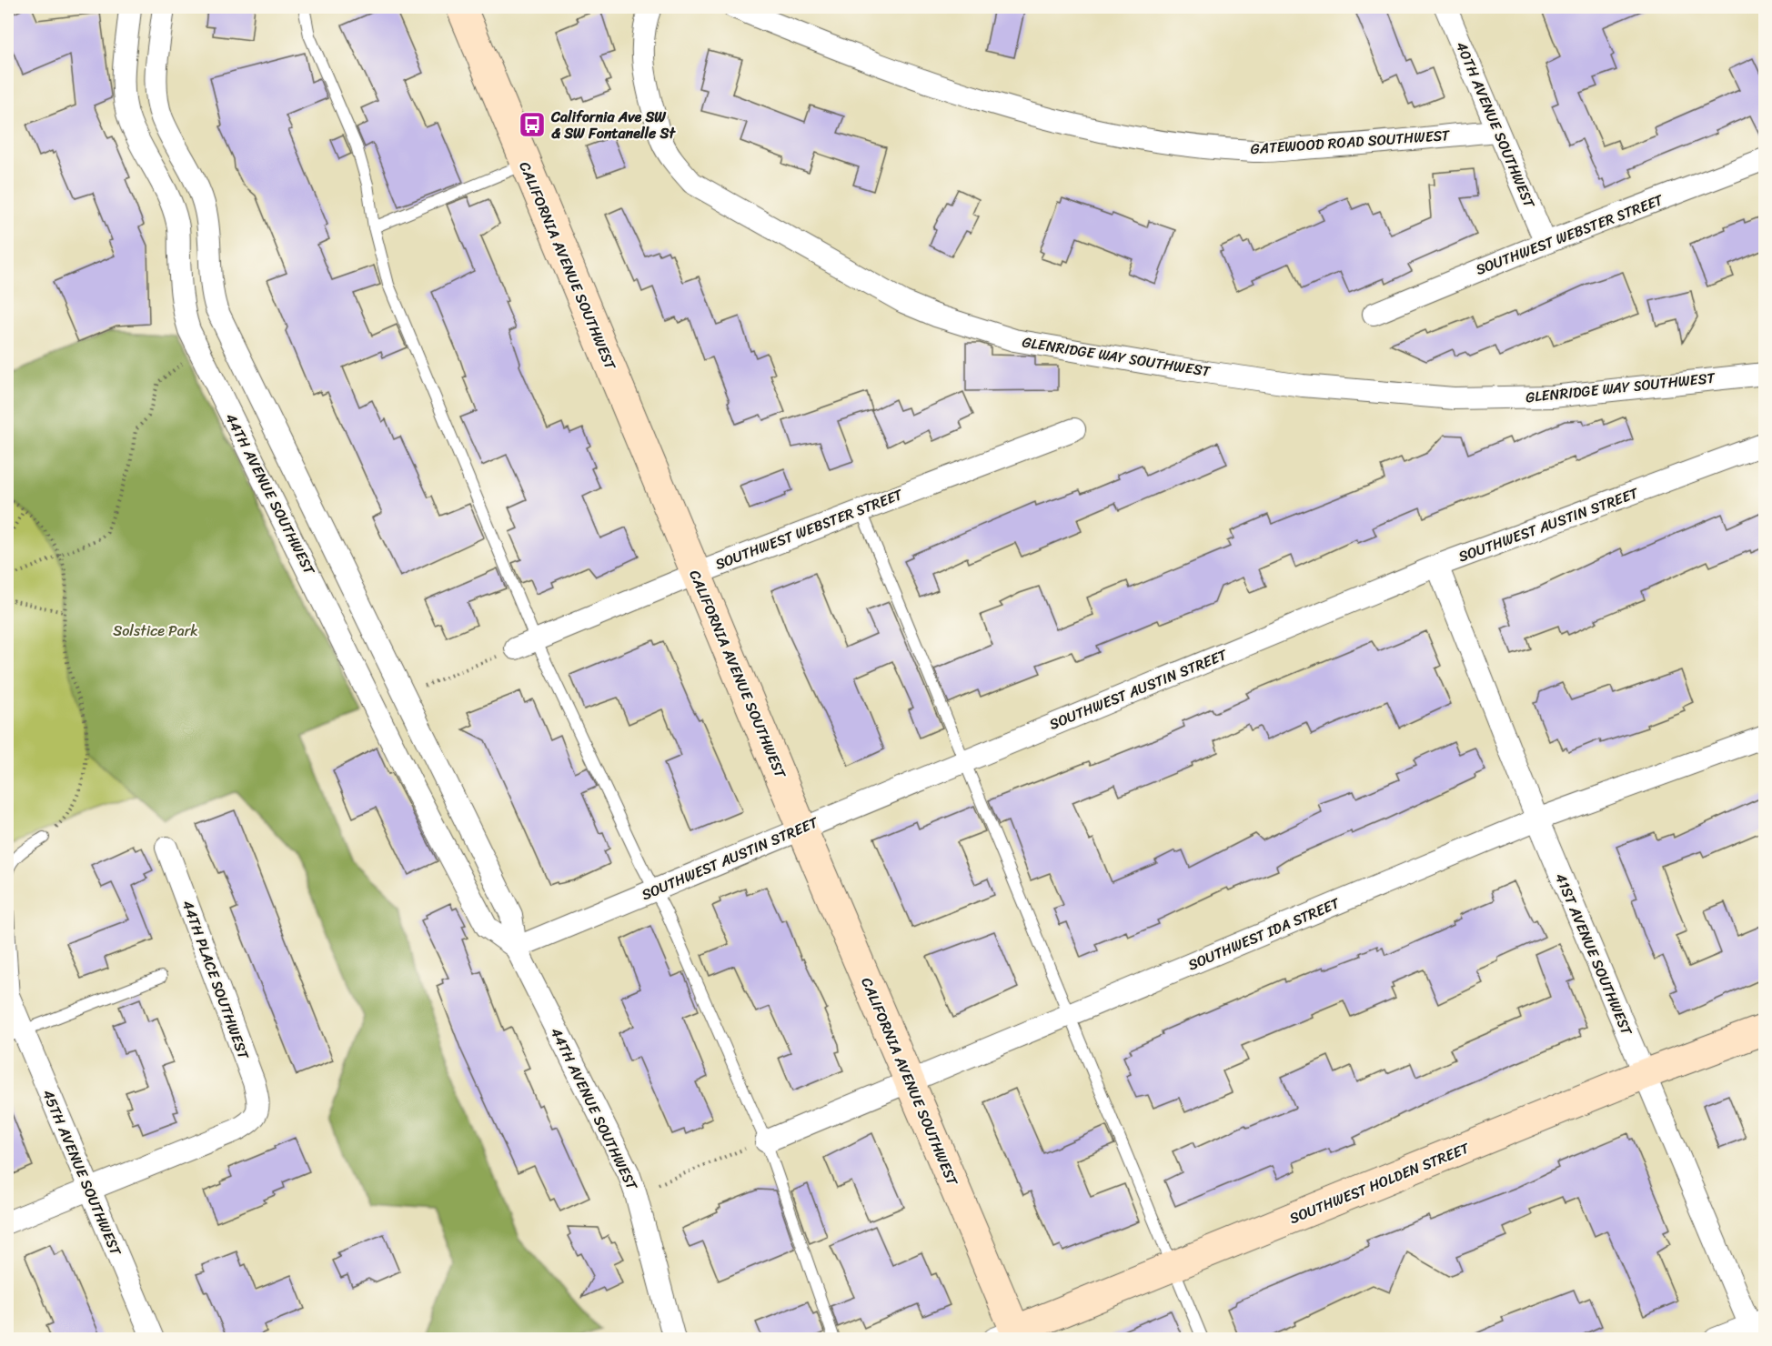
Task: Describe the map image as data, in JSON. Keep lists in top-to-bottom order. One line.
{"streets":{"main road":["CALIFORNIA AVENUE SOUTHWEST","SOUTHWEST HOLDEN STREET"],"street":["40TH AVENUE SOUTHWEST","GATEWOOD ROAD SOUTHWEST","SOUTHWEST WEBSTER STREET","GLENRIDGE WAY SOUTHWEST","44TH AVENUE SOUTHWEST","SOUTHWEST AUSTIN STREET","SOUTHWEST IDA STREET","41ST AVENUE SOUTHWEST","44TH PLACE SOUTHWEST","45TH AVENUE SOUTHWEST"]},"crossings":[["40TH AVENUE SOUTHWEST","GATEWOOD ROAD SOUTHWEST"],["40TH AVENUE SOUTHWEST","SOUTHWEST WEBSTER STREET"],["SOUTHWEST WEBSTER STREET","CALIFORNIA AVENUE SOUTHWEST"],["CALIFORNIA AVENUE SOUTHWEST","SOUTHWEST AUSTIN STREET"],["CALIFORNIA AVENUE SOUTHWEST","SOUTHWEST IDA STREET"],["CALIFORNIA AVENUE SOUTHWEST","SOUTHWEST HOLDEN STREET"],["44TH AVENUE SOUTHWEST","SOUTHWEST AUSTIN STREET"],["SOUTHWEST AUSTIN STREET","41ST AVENUE SOUTHWEST"],["SOUTHWEST IDA STREET","41ST AVENUE SOUTHWEST"],["41ST AVENUE SOUTHWEST","SOUTHWEST HOLDEN STREET"],["44TH PLACE SOUTHWEST","45TH AVENUE SOUTHWEST"]],"parks":["Solstice Park"],"places":{"bus stop":["California Ave SW & SW Fontanelle St"]}}
